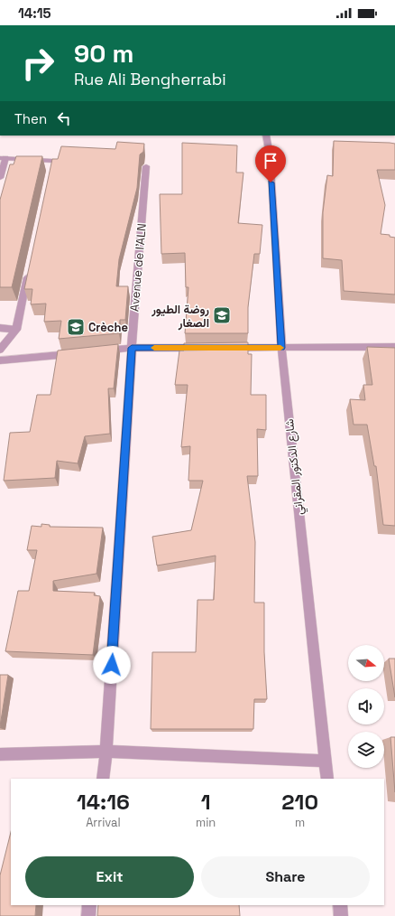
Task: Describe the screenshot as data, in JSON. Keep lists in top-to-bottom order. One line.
{"streets":{"street":["Avenue de l'ALN","شارع الدكتور المقراني"]},"places":{"school or university":["روضة الطيور الصغار","Crèche"]},"north":"right","page":{"status":"14:15","turn":["90 m","Rue Ali Bengherrabi"],"then":"Then","eta":["14:16","Arrival","1","min","210","m"],"buttons":["Exit","Share"]}}
